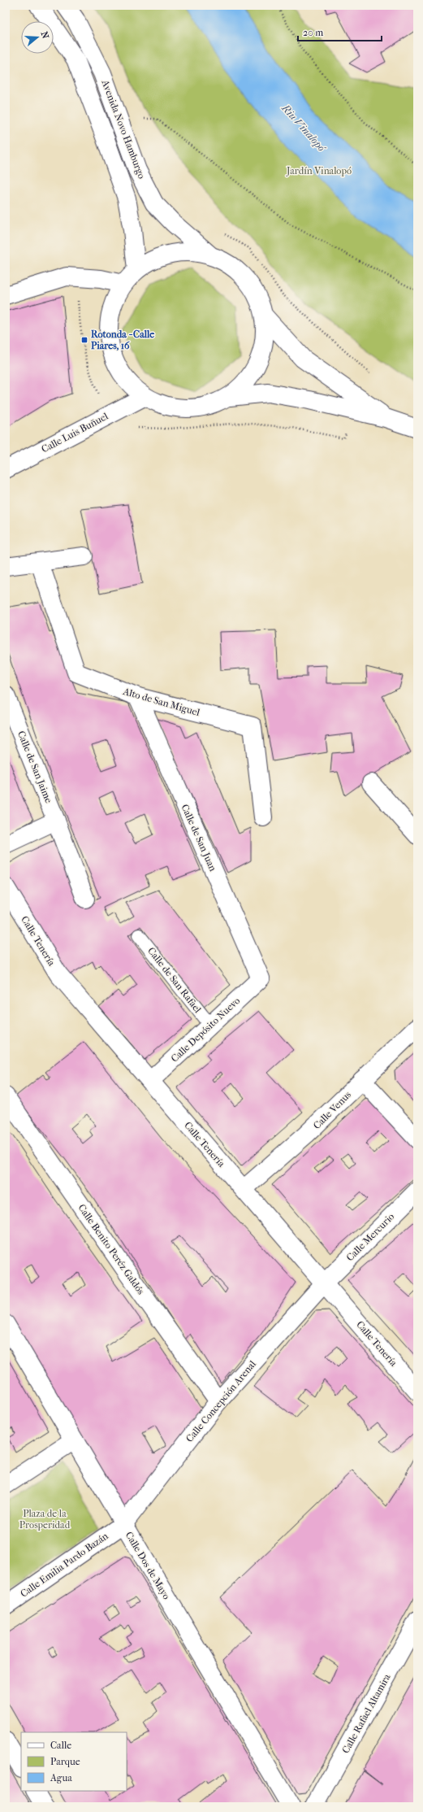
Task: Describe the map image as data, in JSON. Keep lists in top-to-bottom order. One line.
{"streets":{"street":["Avenida Novo Hamburgo","Calle Luis Buñuel","Alto de San Miguel","Calle de San Jaime","Calle de San Juan","Calle Tenería","Calle Depósito Nuevo","Calle Venus","Calle Mercurio","Calle Benito Peréz Galdós","Calle Concepción Arenal","Calle Emilia Pardo Bazán","Calle Dos de Mayo","Calle Rafael Altamira"],"lane":["Calle de San Rafael"]},"crossings":[["Alto de San Miguel","Calle de San Juan"],["Calle de San Juan","Calle Depósito Nuevo"],["Calle Tenería","Calle Depósito Nuevo"],["Calle Tenería","Calle Venus"],["Calle Tenería","Calle Mercurio"],["Calle Tenería","Calle Concepción Arenal"],["Calle de San Rafael","Calle Depósito Nuevo"],["Calle Mercurio","Calle Concepción Arenal"],["Calle Benito Peréz Galdós","Calle Concepción Arenal"],["Calle Concepción Arenal","Calle Emilia Pardo Bazán"],["Calle Concepción Arenal","Calle Dos de Mayo"],["Calle Emilia Pardo Bazán","Calle Dos de Mayo"]],"water":["Riu Vinalopó"],"parks":["Jardín Vinalopó","Plaza de la Prosperidad"],"places":{"transit":["Rotonda - Calle Piares, 16"]},"legend":["Calle","Parque","Agua"],"scale_bar":"20 m","north":"right"}
